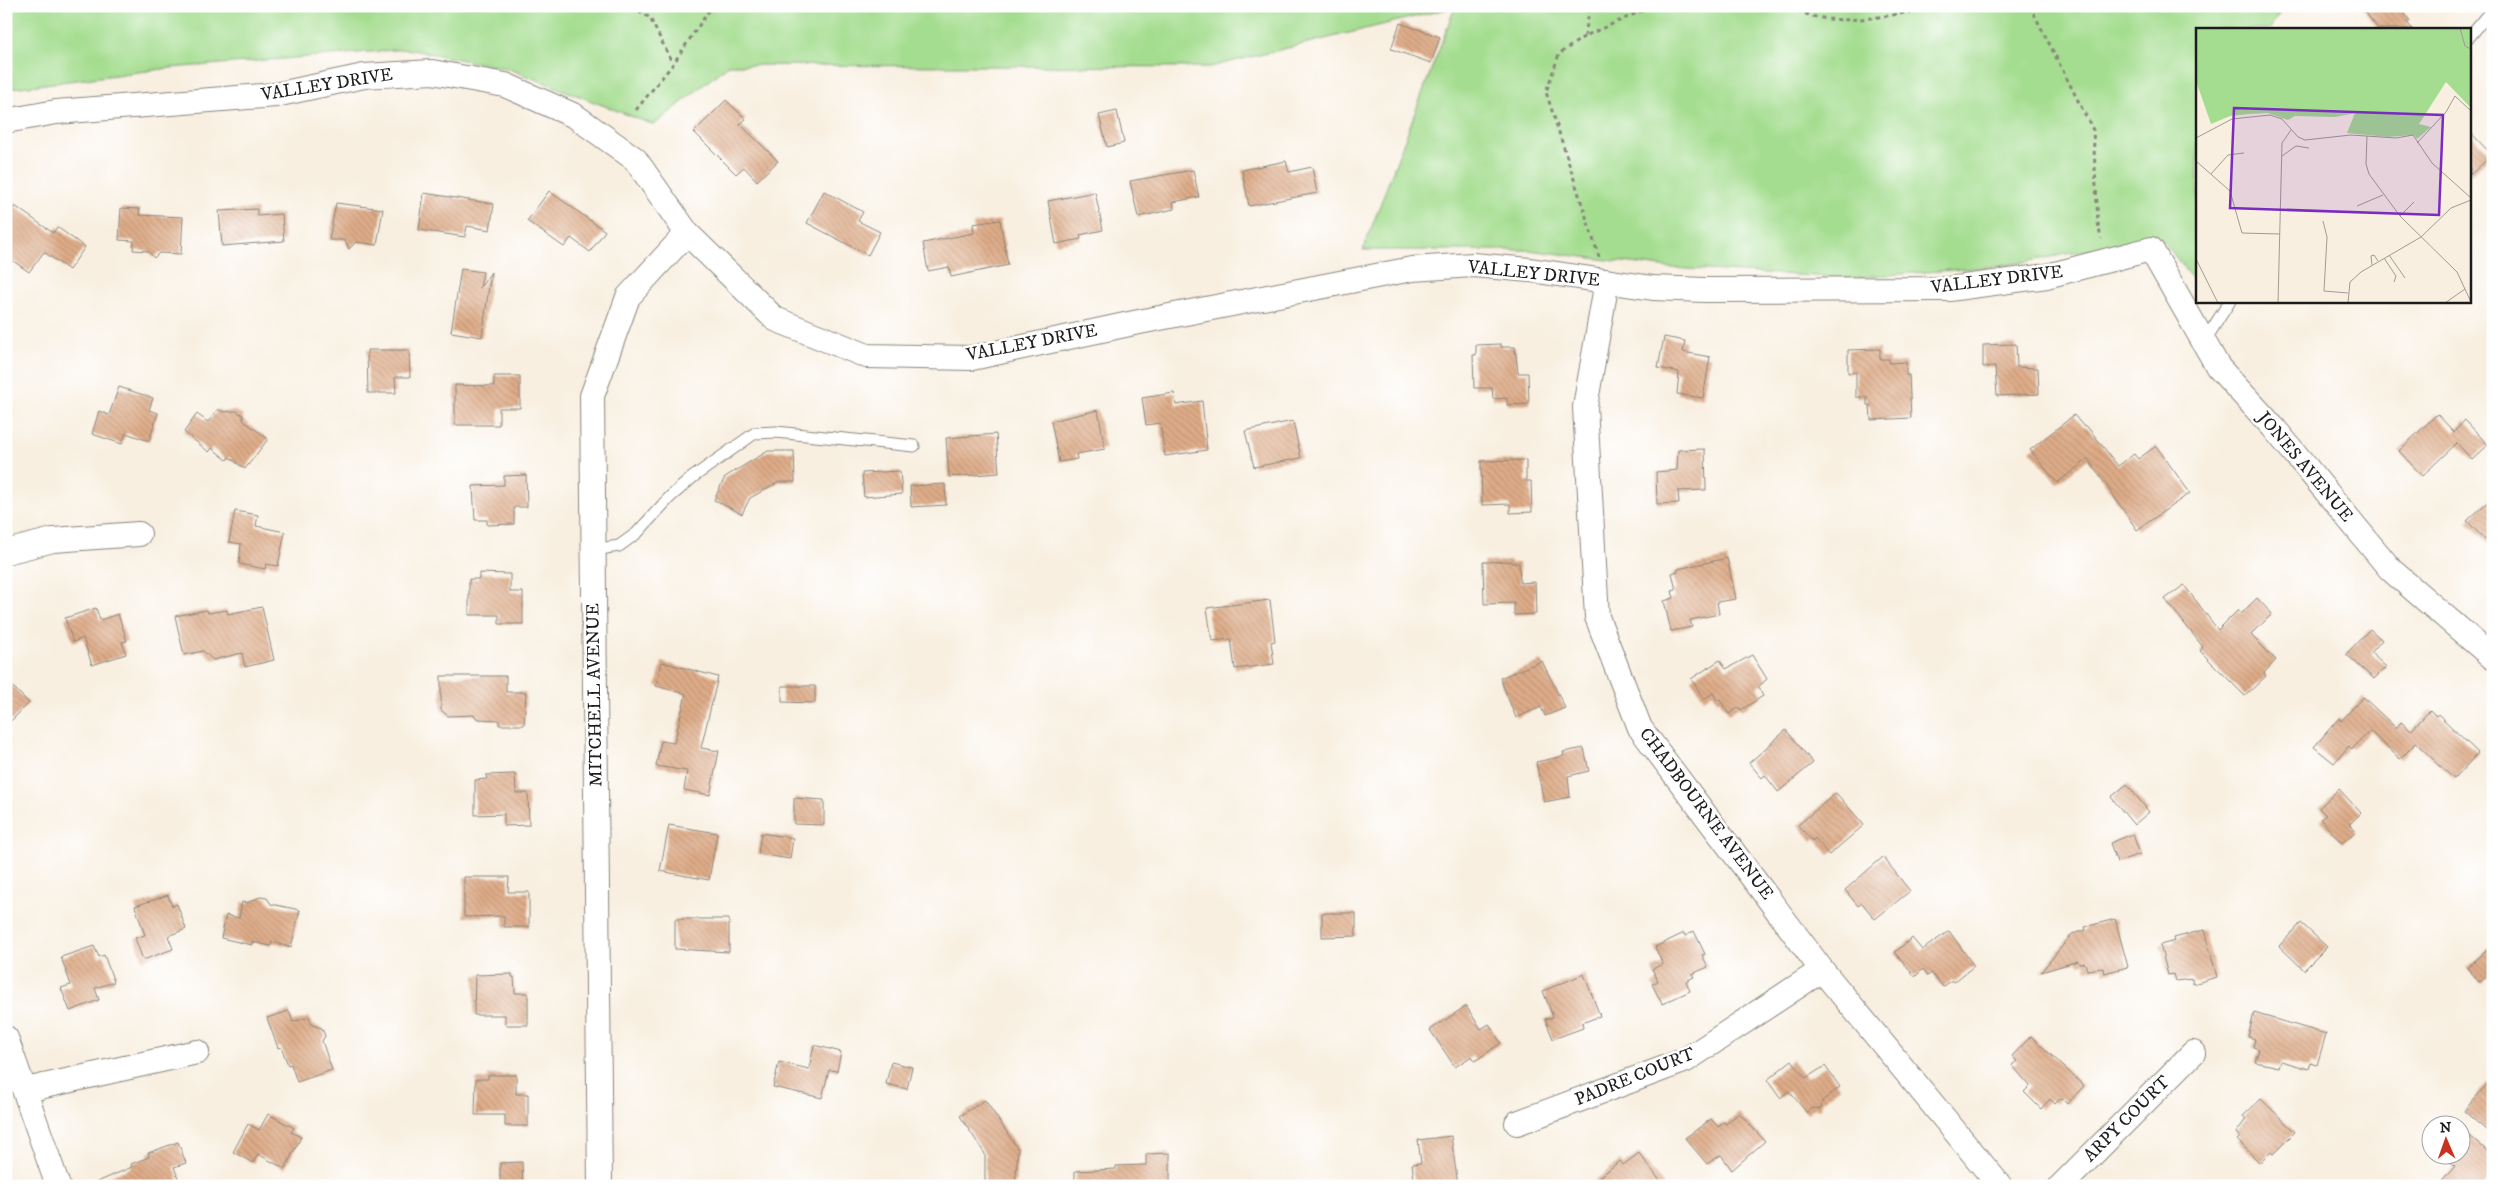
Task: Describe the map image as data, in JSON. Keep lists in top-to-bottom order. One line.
{"streets":{"street":["VALLEY DRIVE","JONES AVENUE","MITCHELL AVENUE","CHADBOURNE AVENUE","PADRE COURT","ARPY COURT"]},"crossings":[["VALLEY DRIVE","JONES AVENUE"],["VALLEY DRIVE","MITCHELL AVENUE"],["VALLEY DRIVE","CHADBOURNE AVENUE"],["CHADBOURNE AVENUE","PADRE COURT"]],"north":"top"}
